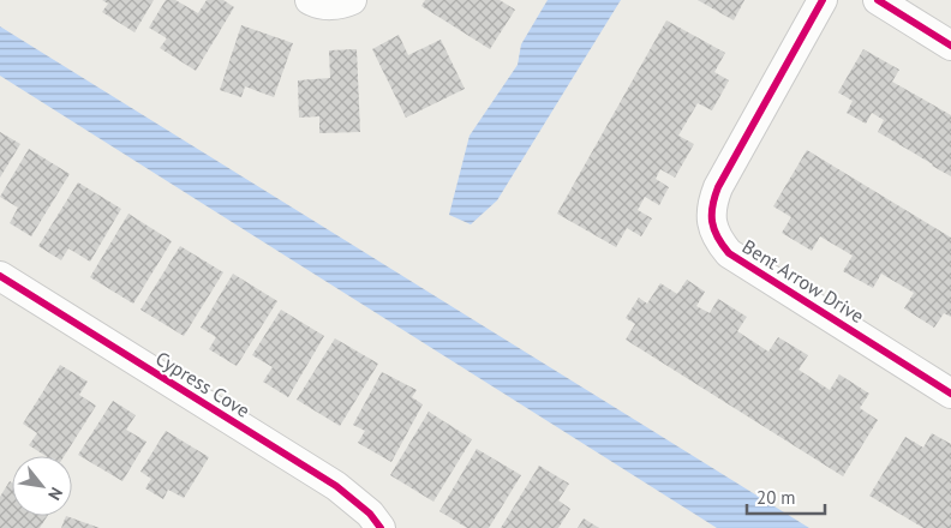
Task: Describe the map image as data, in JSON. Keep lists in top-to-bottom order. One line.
{"streets":{"street":["Bent Arrow Drive","Cypress Cove"]},"scale_bar":"20 m","north":"bottom right"}
